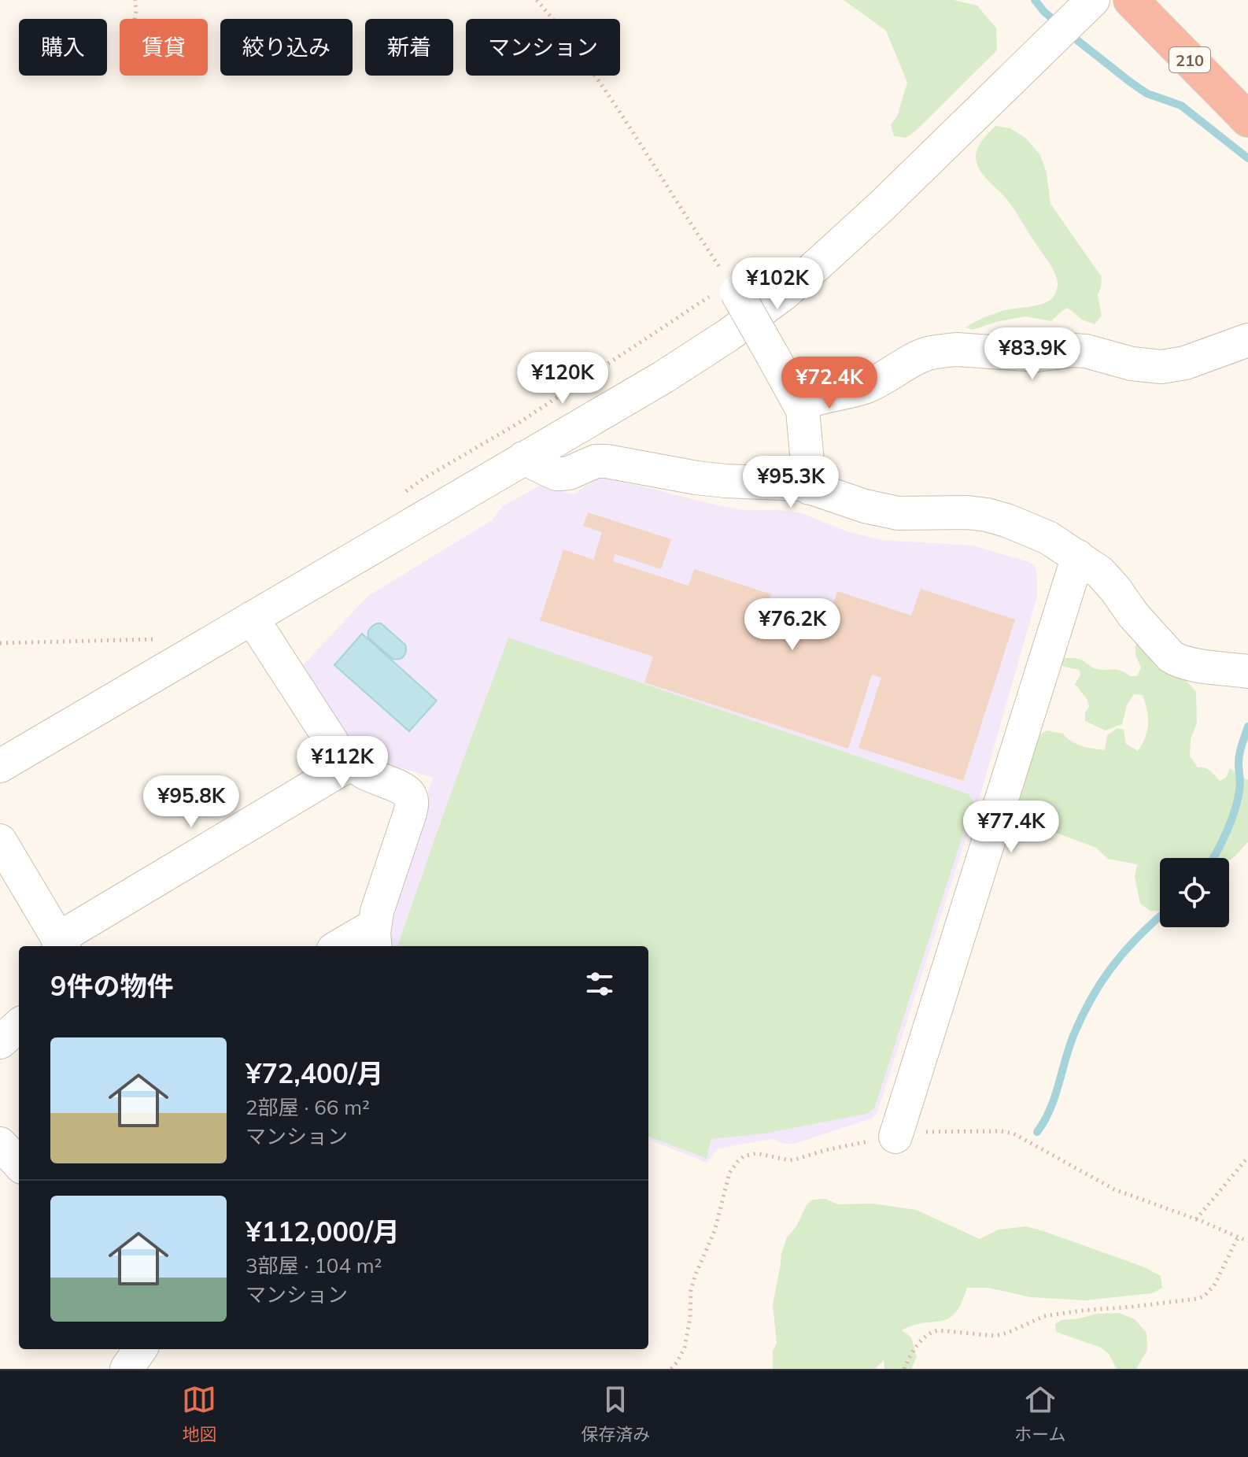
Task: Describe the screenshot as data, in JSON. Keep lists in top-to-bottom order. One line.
{"streets":{"highway":["210"]},"page":{"chip":["購入","賃貸","絞り込み","新着","マンション"],"price":["¥102K","¥83.9K","¥120K","¥72.4K","¥95.3K","¥76.2K","¥112K","¥95.8K","¥77.4K"],"heading":"9件の物件","list":[{"name":"¥72,400/月","note":"2部屋 · 66 m² · マンション"},{"name":"¥112,000/月","note":"3部屋 · 104 m² · マンション"}],"tabs":["地図","保存済み","ホーム"]}}
